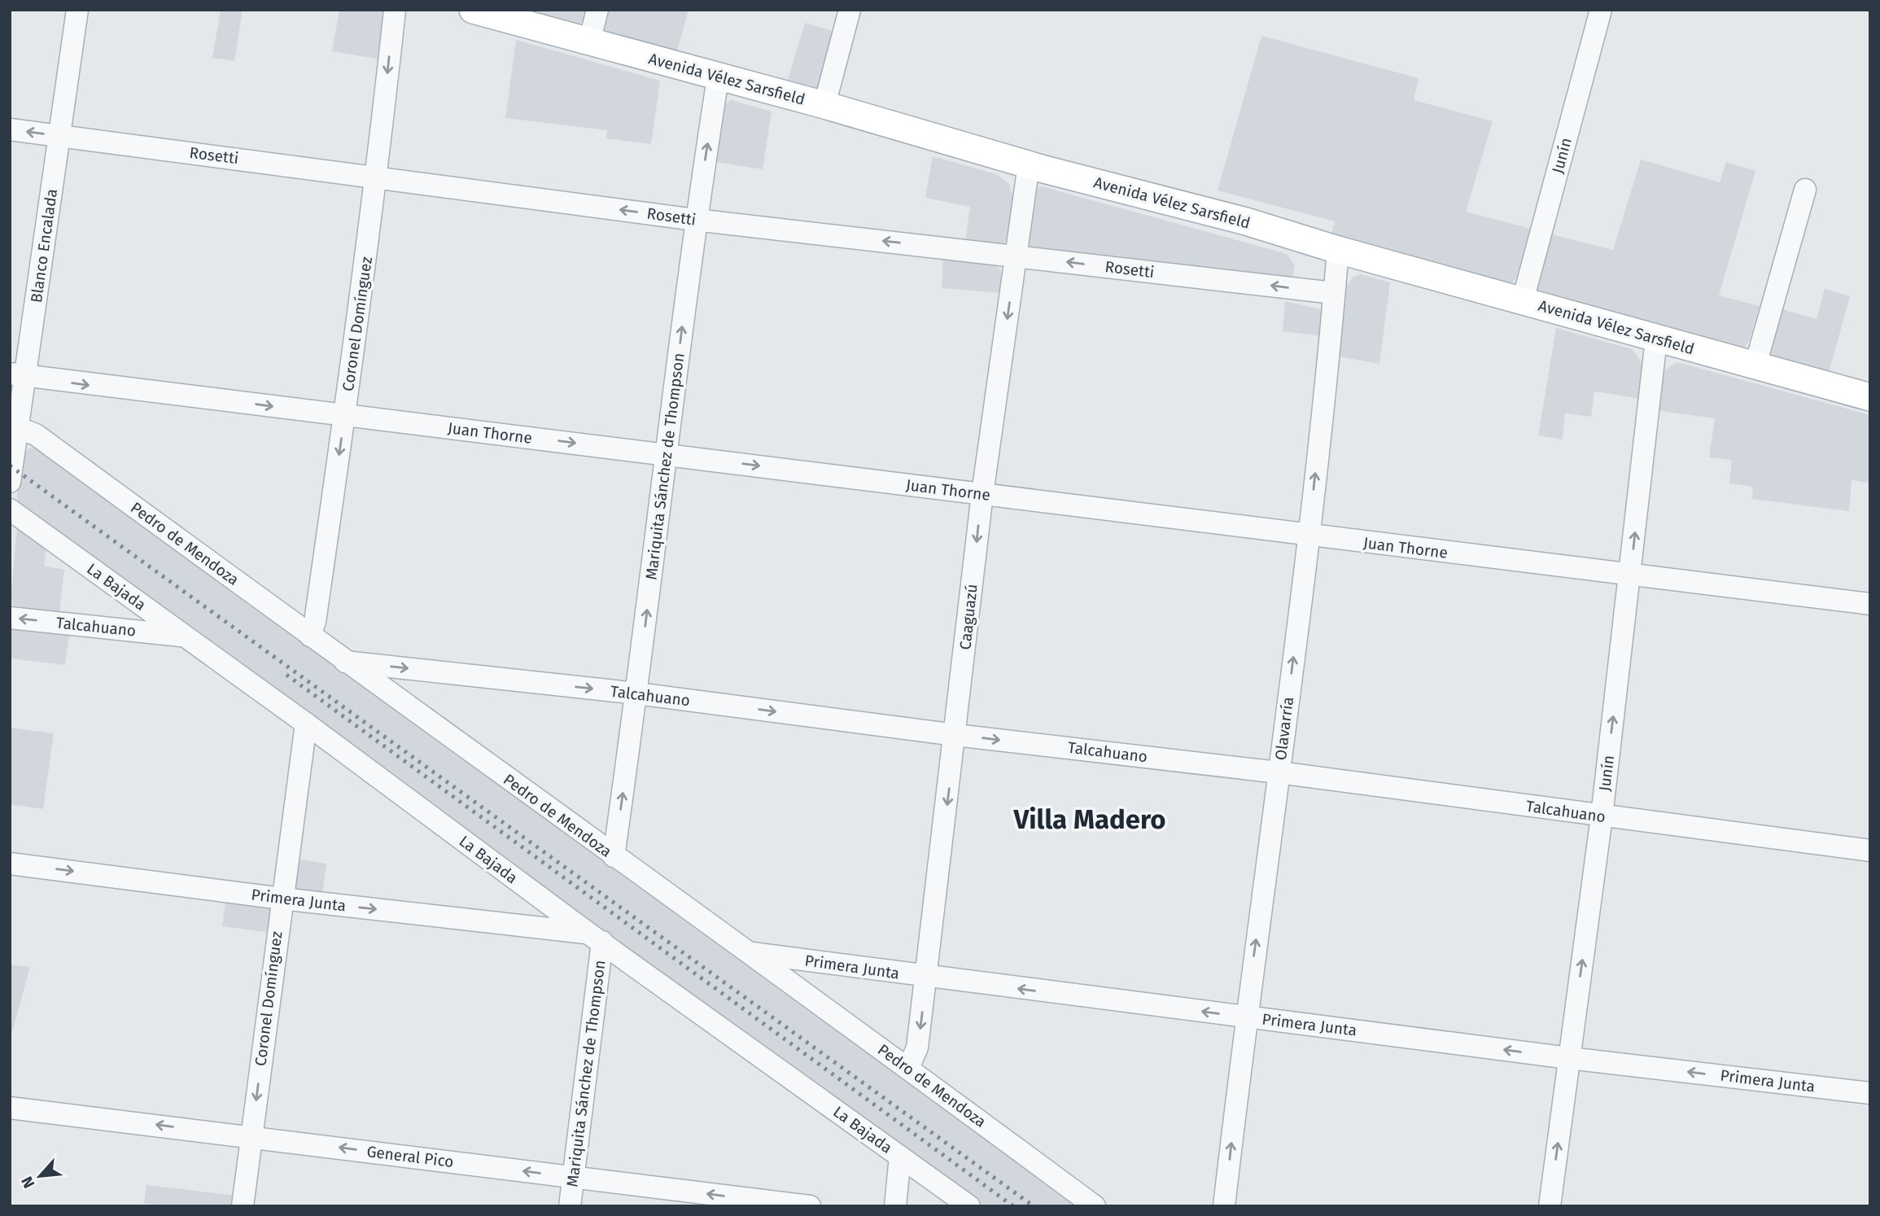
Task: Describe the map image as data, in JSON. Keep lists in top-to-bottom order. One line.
{"streets":{"main road":["Avenida Vélez Sarsfield"],"street":["Rosetti","Junín","Blanco Encalada","Coronel Domínguez","Juan Thorne","Mariquita Sánchez de Thompson","Pedro de Mendoza","La Bajada","Caaguazú","Talcahuano","Olavarría","Primera Junta","General Pico"]},"crossings":[["Avenida Vélez Sarsfield","Junín"],["Avenida Vélez Sarsfield","Mariquita Sánchez de Thompson"],["Avenida Vélez Sarsfield","Caaguazú"],["Avenida Vélez Sarsfield","Olavarría"],["Rosetti","Blanco Encalada"],["Rosetti","Coronel Domínguez"],["Rosetti","Mariquita Sánchez de Thompson"],["Rosetti","Caaguazú"],["Rosetti","Olavarría"],["Junín","Juan Thorne"],["Junín","Talcahuano"],["Junín","Primera Junta"],["Blanco Encalada","Juan Thorne"],["Blanco Encalada","Pedro de Mendoza"],["Coronel Domínguez","Juan Thorne"],["Coronel Domínguez","Pedro de Mendoza"],["Coronel Domínguez","La Bajada"],["Coronel Domínguez","Primera Junta"],["Coronel Domínguez","General Pico"],["Juan Thorne","Mariquita Sánchez de Thompson"],["Juan Thorne","Caaguazú"],["Juan Thorne","Olavarría"],["Mariquita Sánchez de Thompson","Pedro de Mendoza"],["Mariquita Sánchez de Thompson","La Bajada"],["Mariquita Sánchez de Thompson","Talcahuano"],["Mariquita Sánchez de Thompson","Primera Junta"],["Mariquita Sánchez de Thompson","General Pico"],["Pedro de Mendoza","Caaguazú"],["Pedro de Mendoza","Talcahuano"],["Pedro de Mendoza","Primera Junta"],["La Bajada","Talcahuano"],["La Bajada","Primera Junta"],["Caaguazú","Talcahuano"],["Caaguazú","Primera Junta"],["Talcahuano","Olavarría"],["Olavarría","Primera Junta"]],"one_way":["Rosetti","Junín","Coronel Domínguez","Juan Thorne","Mariquita Sánchez de Thompson","Caaguazú","Olavarría","General Pico"],"districts":["Villa Madero"],"north":"bottom left"}
